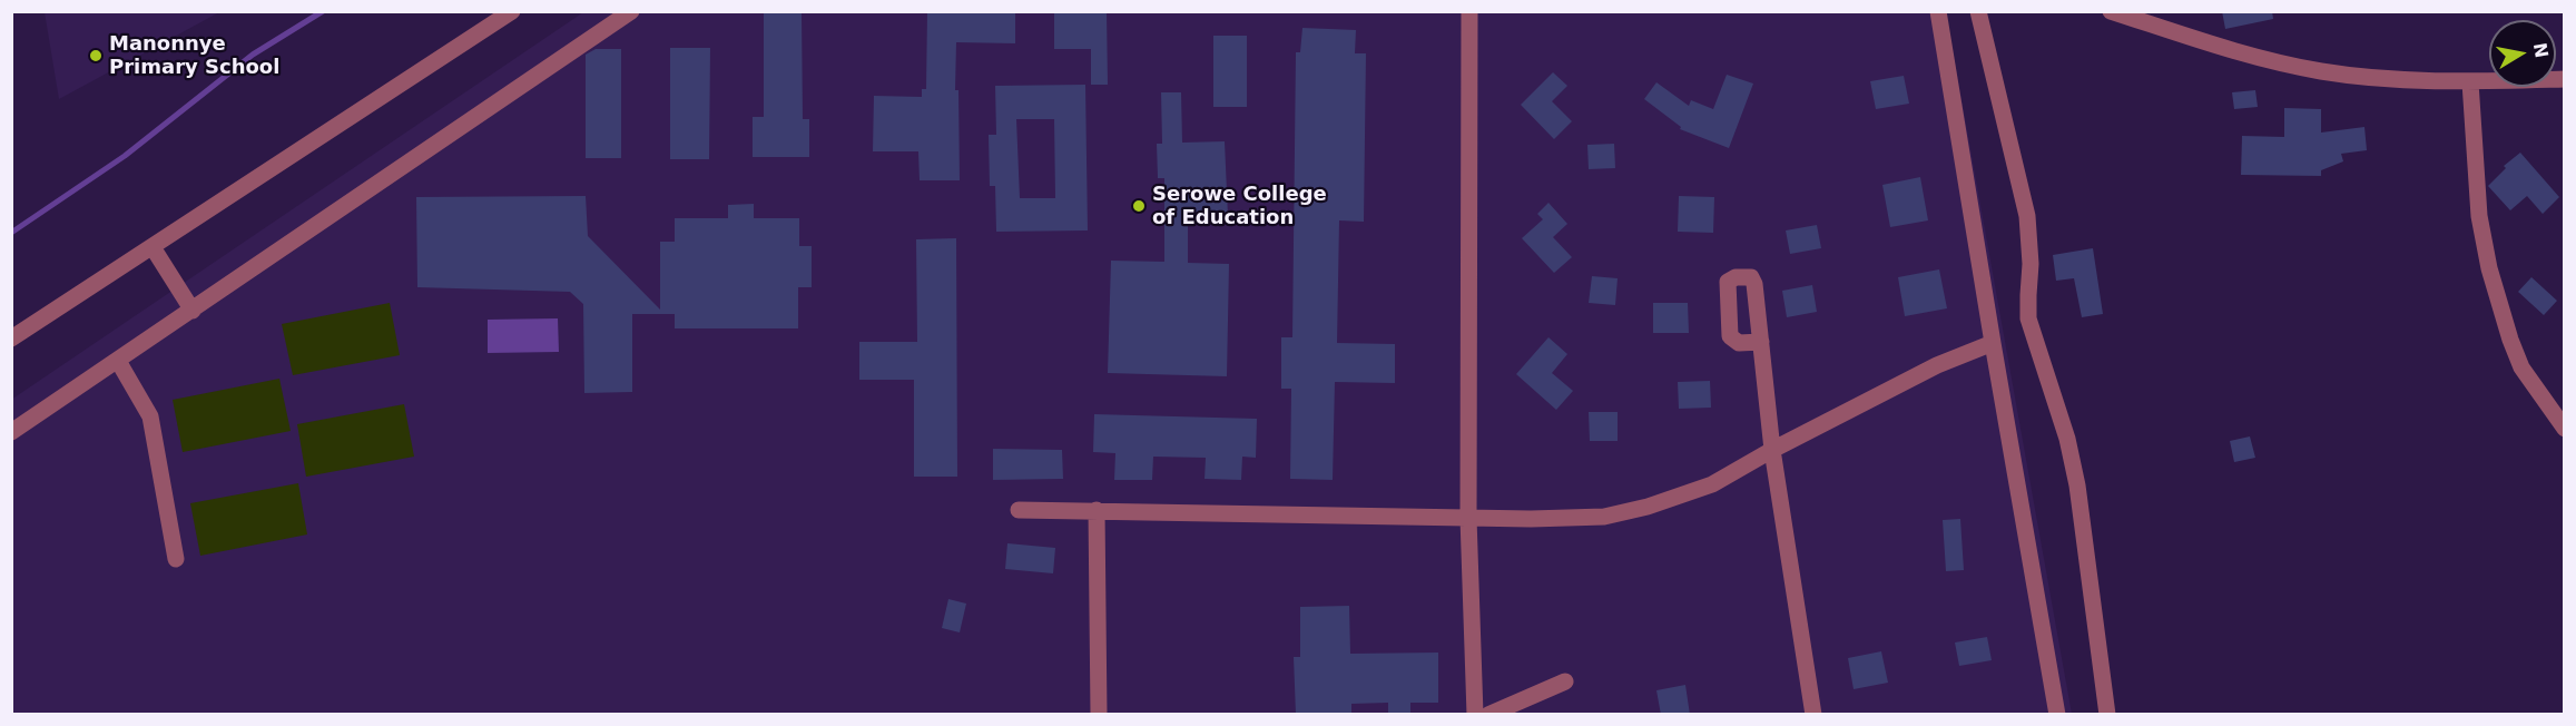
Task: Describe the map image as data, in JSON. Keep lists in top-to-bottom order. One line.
{"places":["Manonnye Primary School","Serowe College of Education"],"north":"right"}
